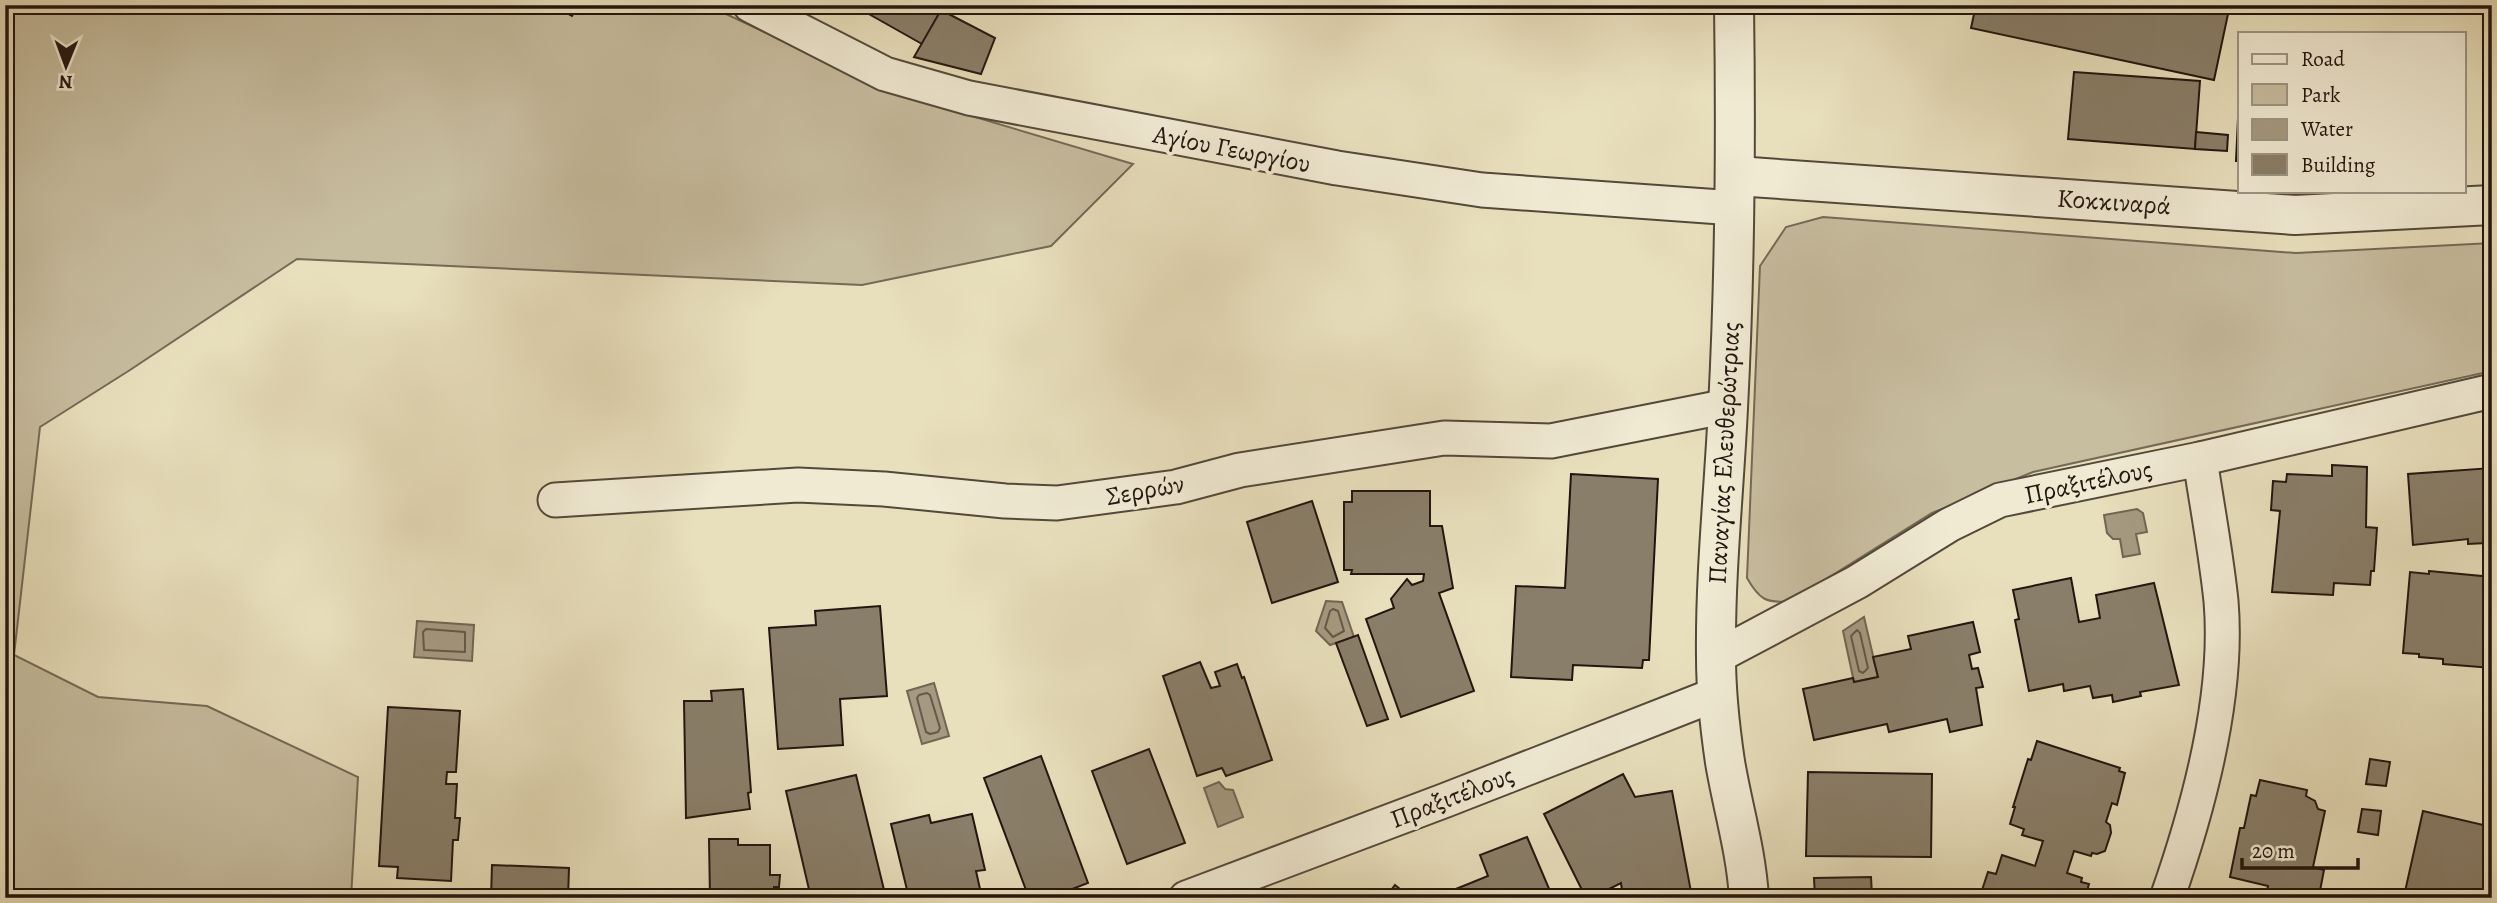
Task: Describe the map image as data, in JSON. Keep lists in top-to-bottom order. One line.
{"streets":{"street":["Αγίου Γεωργίου","Κοκκιναρά","Παναγίας Ελευθερώτριας","Πραξιτέλους","Σερρών"]},"crossings":[["Αγίου Γεωργίου","Κοκκιναρά"],["Αγίου Γεωργίου","Παναγίας Ελευθερώτριας"],["Κοκκιναρά","Παναγίας Ελευθερώτριας"],["Παναγίας Ελευθερώτριας","Πραξιτέλους"],["Παναγίας Ελευθερώτριας","Σερρών"]],"legend":["Road","Park","Water","Building"],"scale_bar":"20 m","north":"bottom"}
